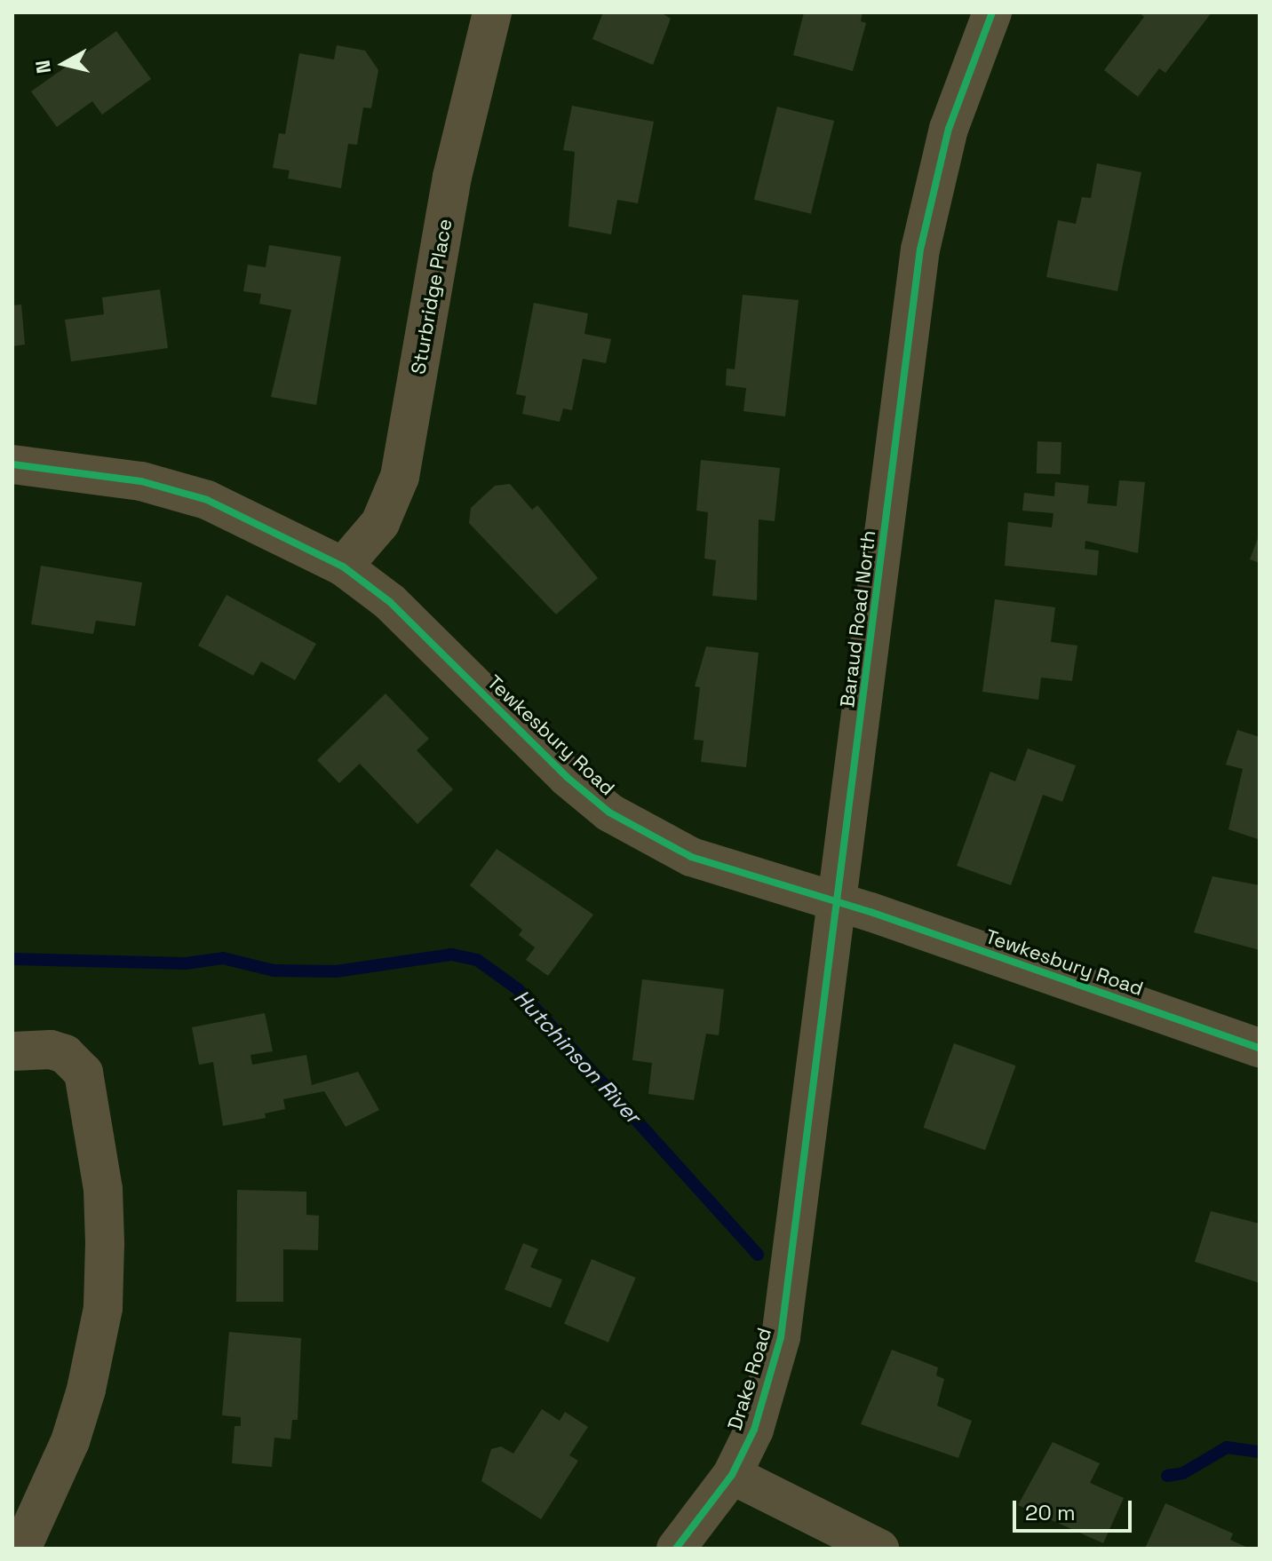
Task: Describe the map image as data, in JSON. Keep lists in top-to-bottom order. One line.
{"streets":{"street":["Sturbridge Place","Baraud Road North","Tewkesbury Road","Drake Road"]},"crossings":[["Sturbridge Place","Tewkesbury Road"],["Baraud Road North","Tewkesbury Road"],["Baraud Road North","Drake Road"]],"water":["Hutchinson River"],"scale_bar":"20 m","north":"left"}
